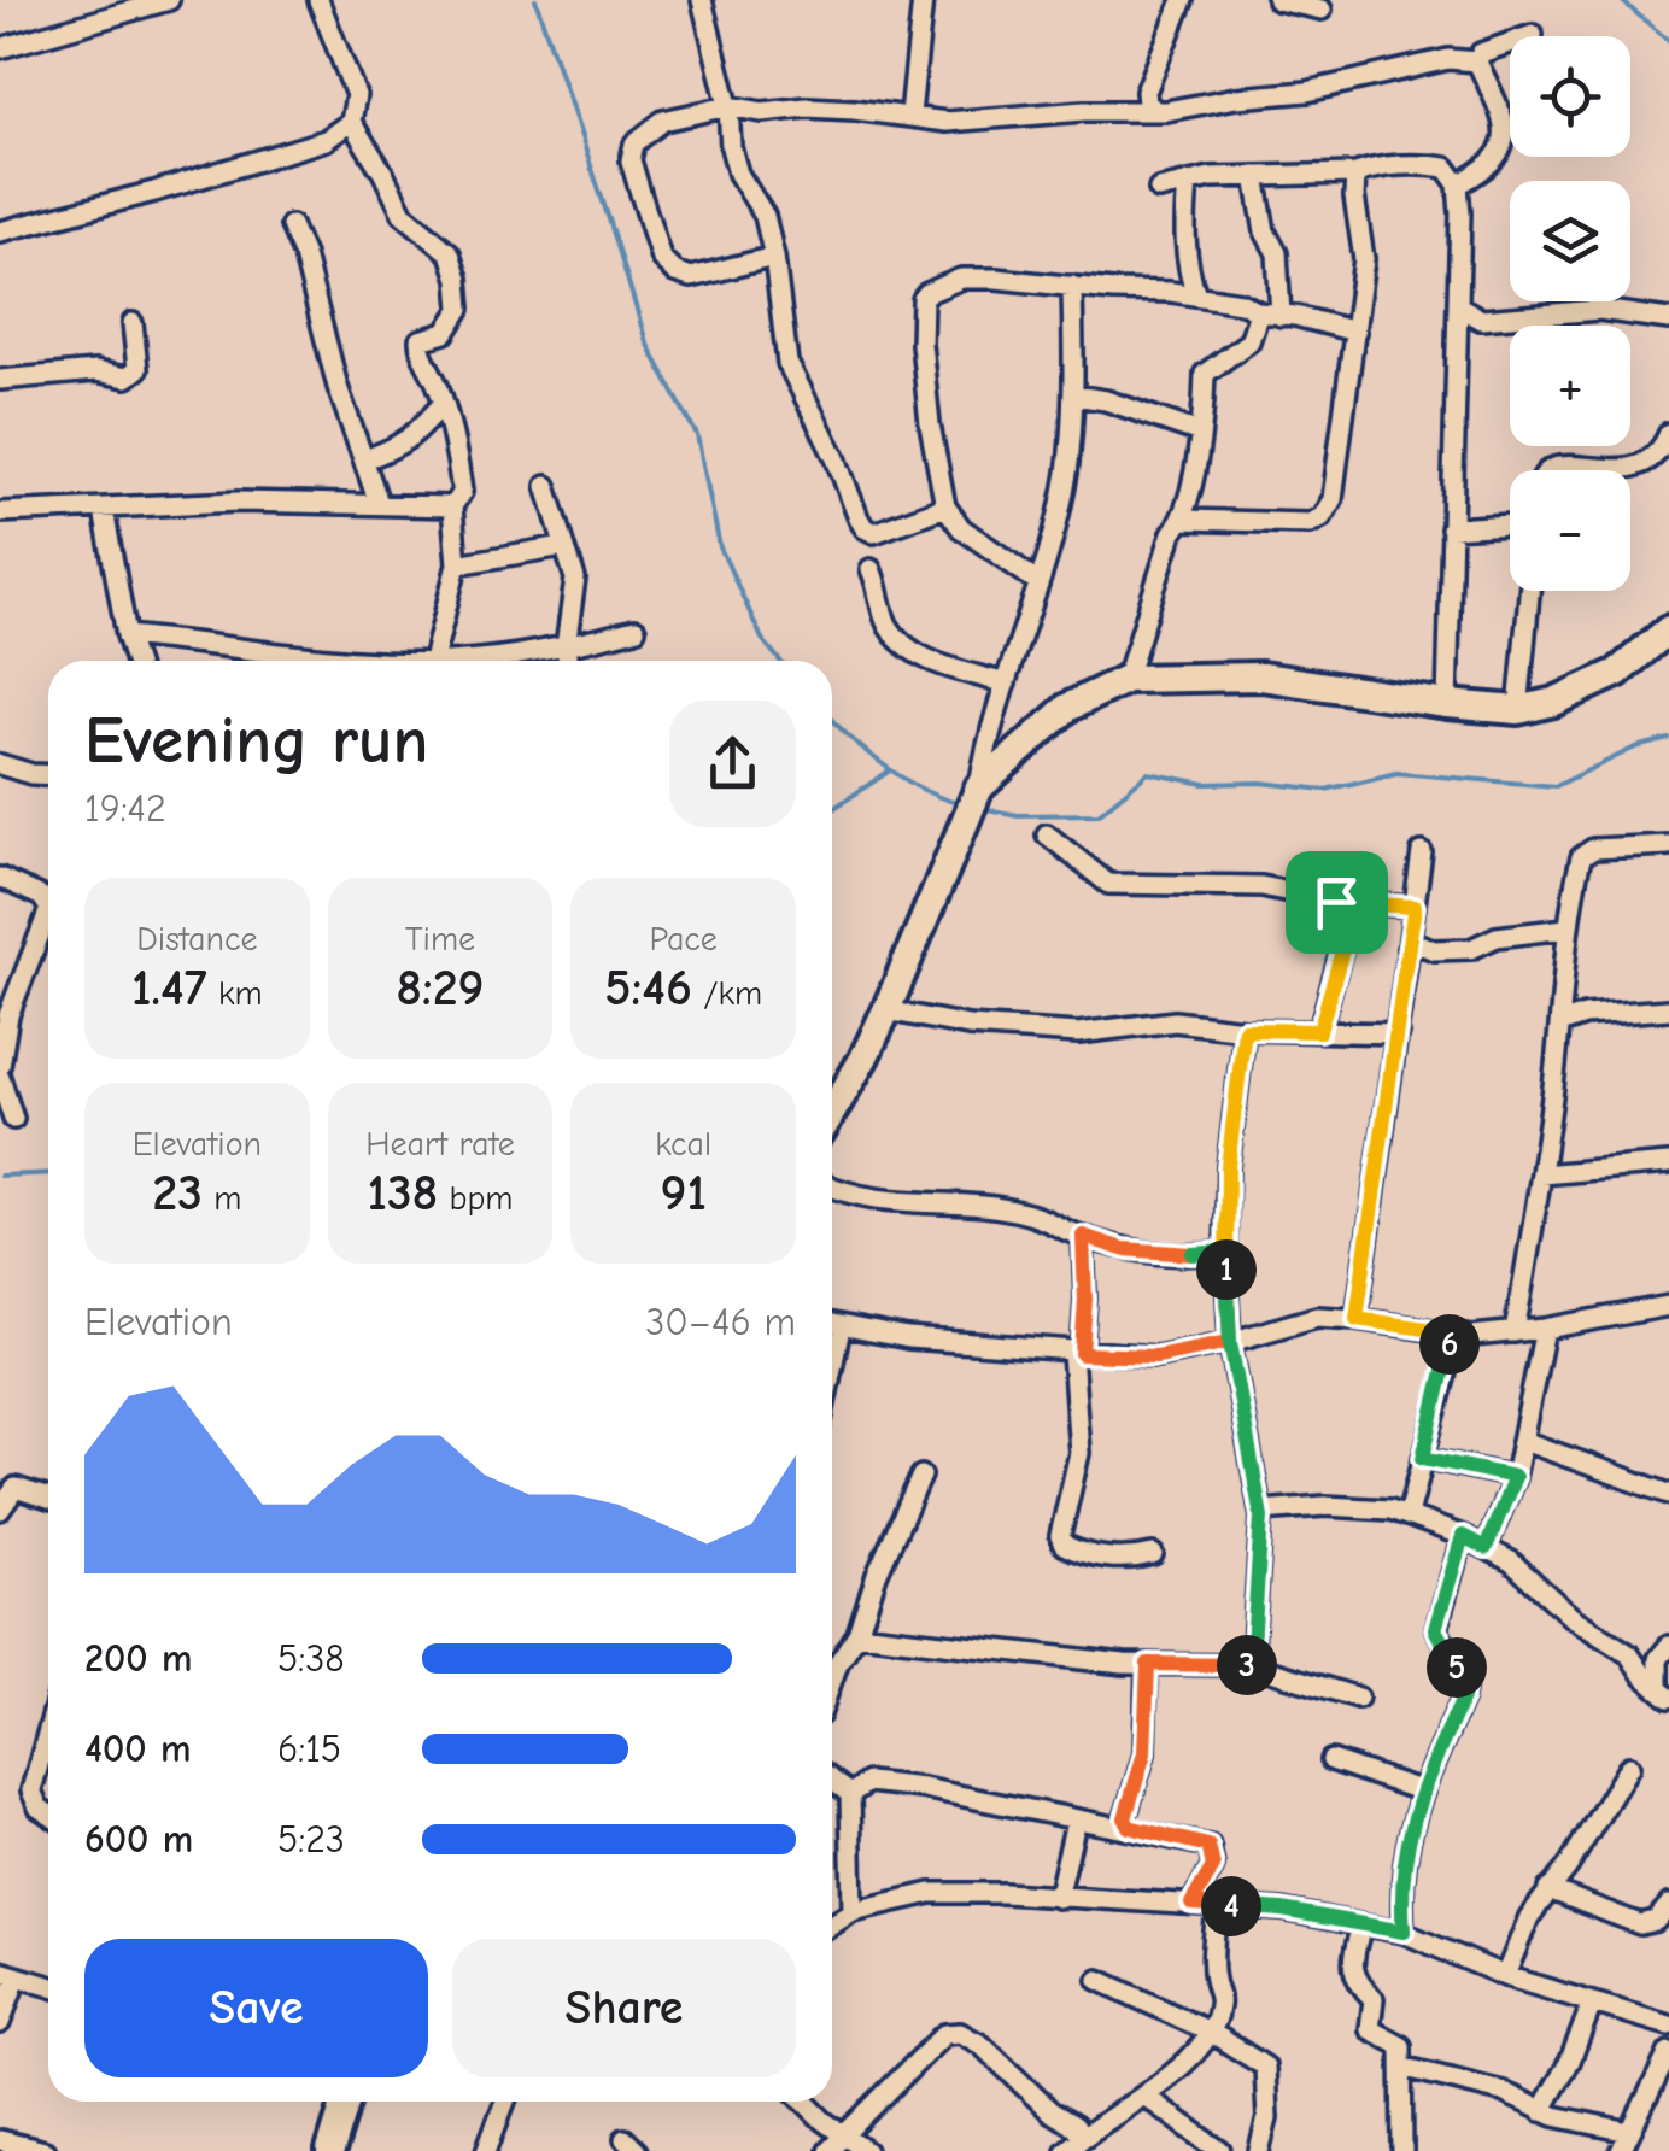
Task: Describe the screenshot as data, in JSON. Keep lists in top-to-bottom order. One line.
{"page":{"map_buttons":["+","−"],"heading":["Evening run","19:42"],"stats":[["Distance","1.47 km"],["Time","8:29"],["Pace","5:46 /km"],["Elevation","23 m"],["Heart rate","138 bpm"],["kcal","91"]],"pins":["1","6","3","5","4"],"chart":["Elevation","30–46 m"],"list":[{"name":"200 m","note":"5:38"},{"name":"400 m","note":"6:15"},{"name":"600 m","note":"5:23"}],"buttons":["Save","Share"]}}
